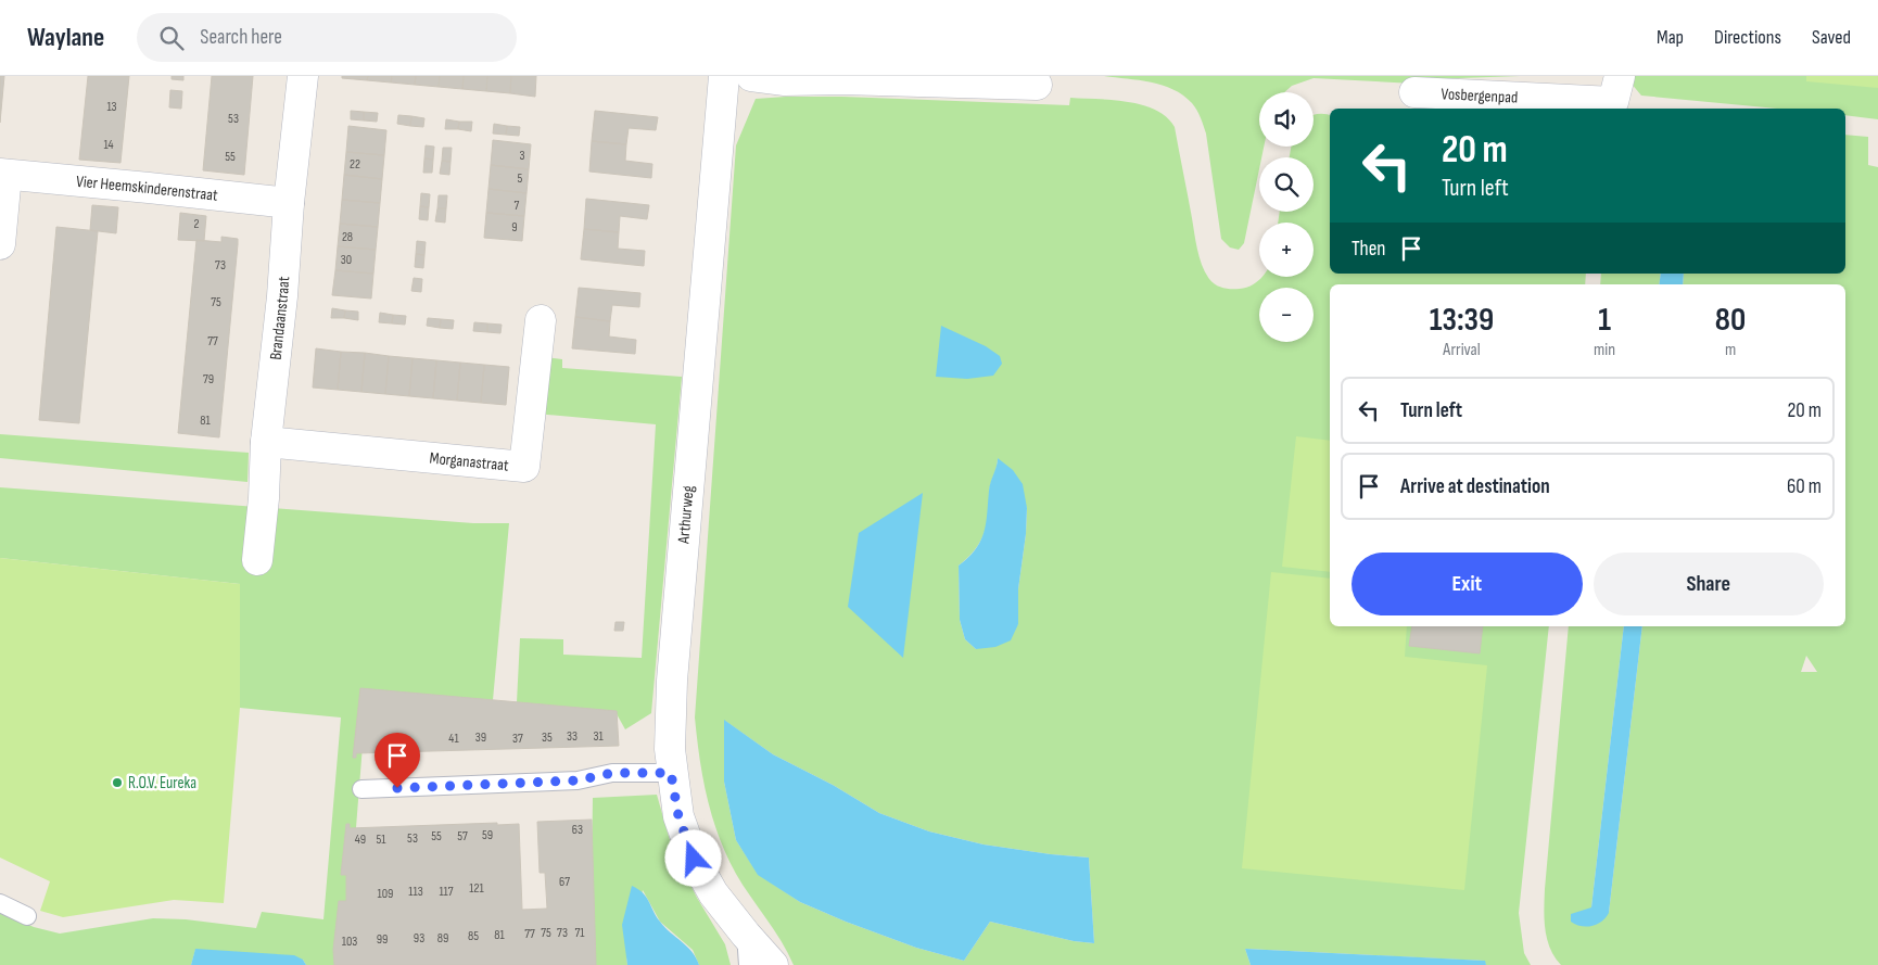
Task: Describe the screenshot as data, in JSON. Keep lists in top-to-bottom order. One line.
{"streets":{"street":["Vosbergenpad","Vier Heemskinderenstraat","Brandaanstraat","Morganastraat","Arthurweg"]},"crossings":[["Vier Heemskinderenstraat","Brandaanstraat"],["Brandaanstraat","Morganastraat"]],"places":["R.O.V. Eureka"],"house_numbers":["13","53","14","3","55","22","5","7","2","9","28","30","73","75","77","79","81","33","31","39","35","41","37","63","59","55","57","53","49","51","67","121","113","117","109","75","73","71","77","81","85","93","89","99","103"],"page":{"header":"Waylane","search":"Search here","nav":["Map","Directions","Saved"],"map_buttons":["+","−"],"turn":["20 m","Turn left"],"then":"Then","eta":["13:39","Arrival","1","min","80","m"],"list":[{"name":"Turn left","value":"20 m"},{"name":"Arrive at destination","value":"60 m"}],"buttons":["Exit","Share"]}}
